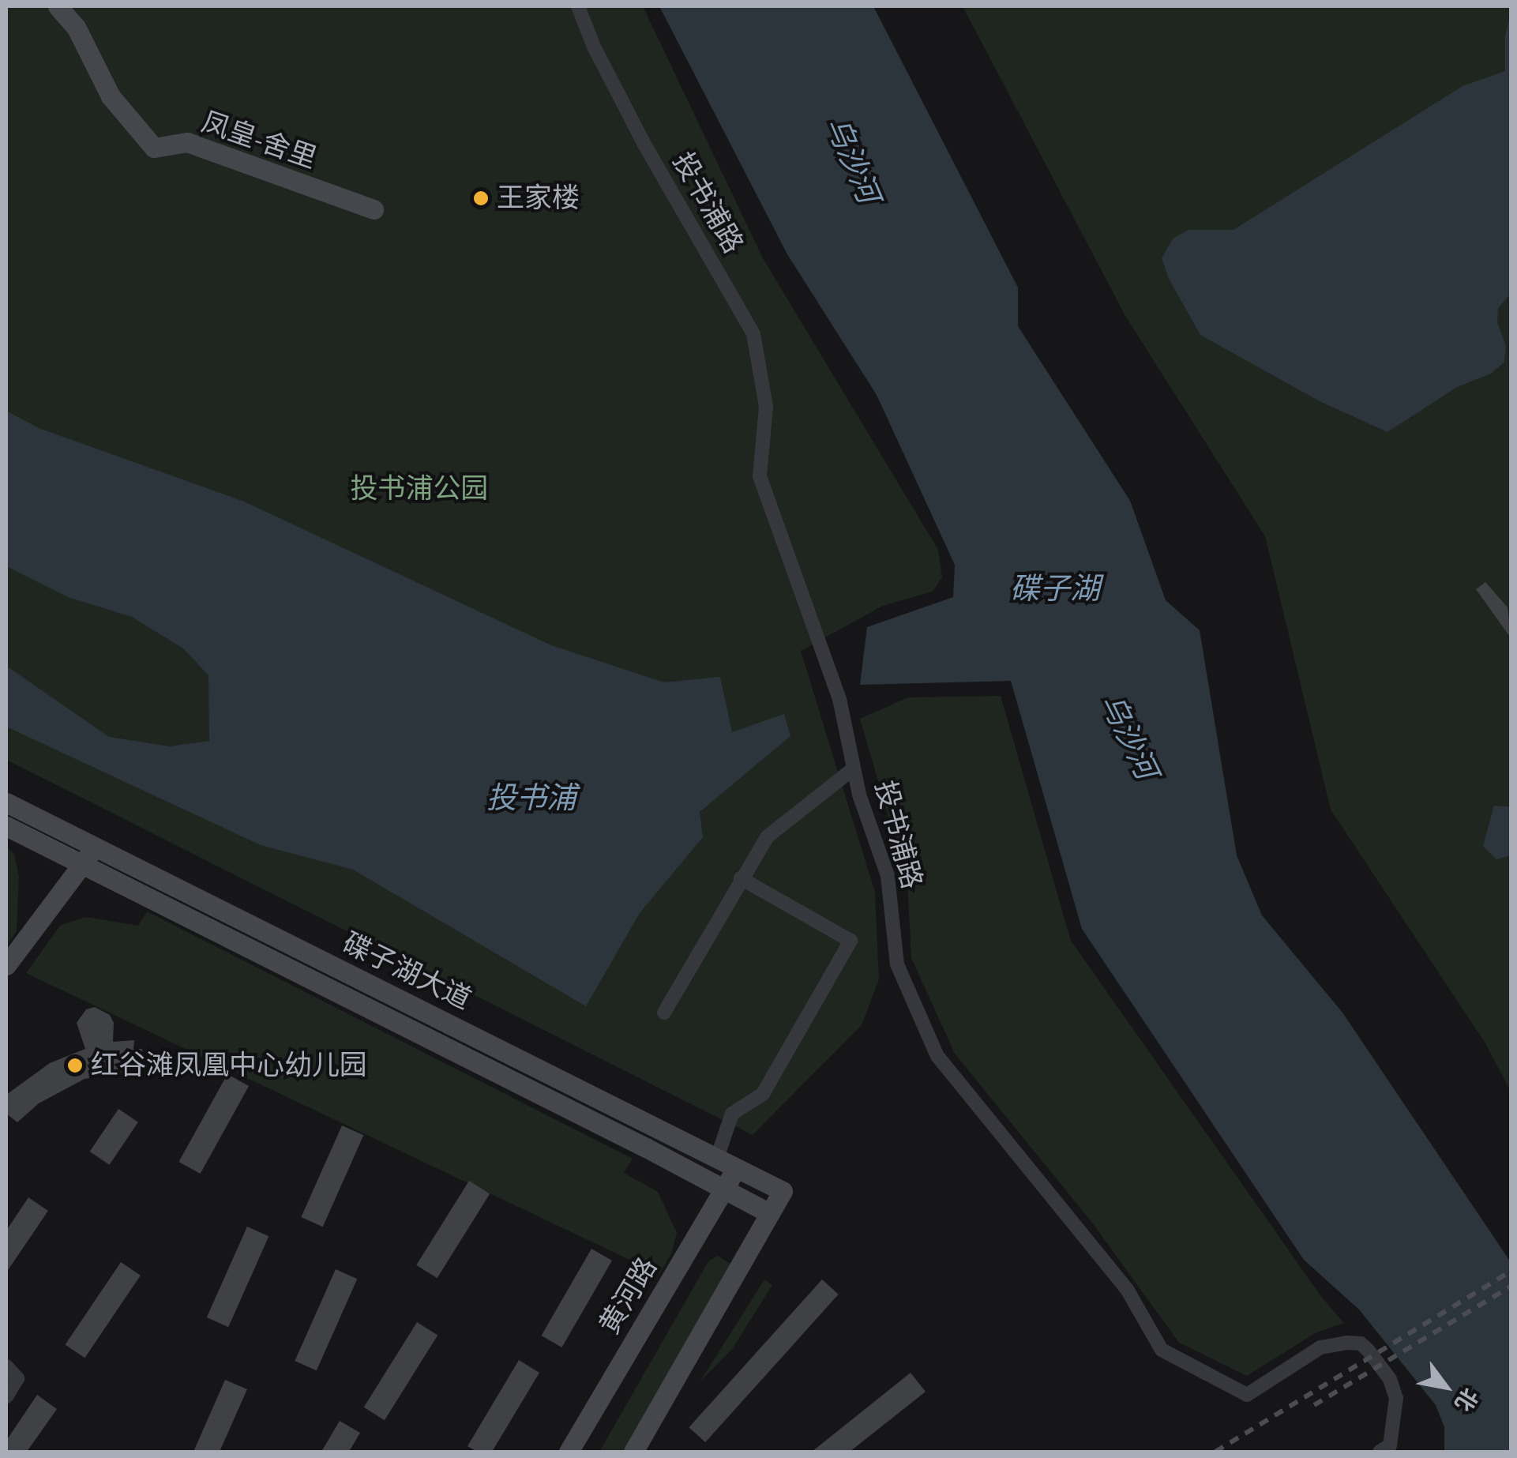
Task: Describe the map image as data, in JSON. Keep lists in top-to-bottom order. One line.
{"streets":{"main road":["凤皇-舍里","碟子湖大道","黄河路"],"street":["投书浦路"]},"crossings":[["碟子湖大道","黄河路"]],"water":["乌沙河","碟子湖","投书浦"],"parks":["投书浦公园"],"places":["王家楼","红谷滩凤凰中心幼儿园"],"north":"bottom right"}
